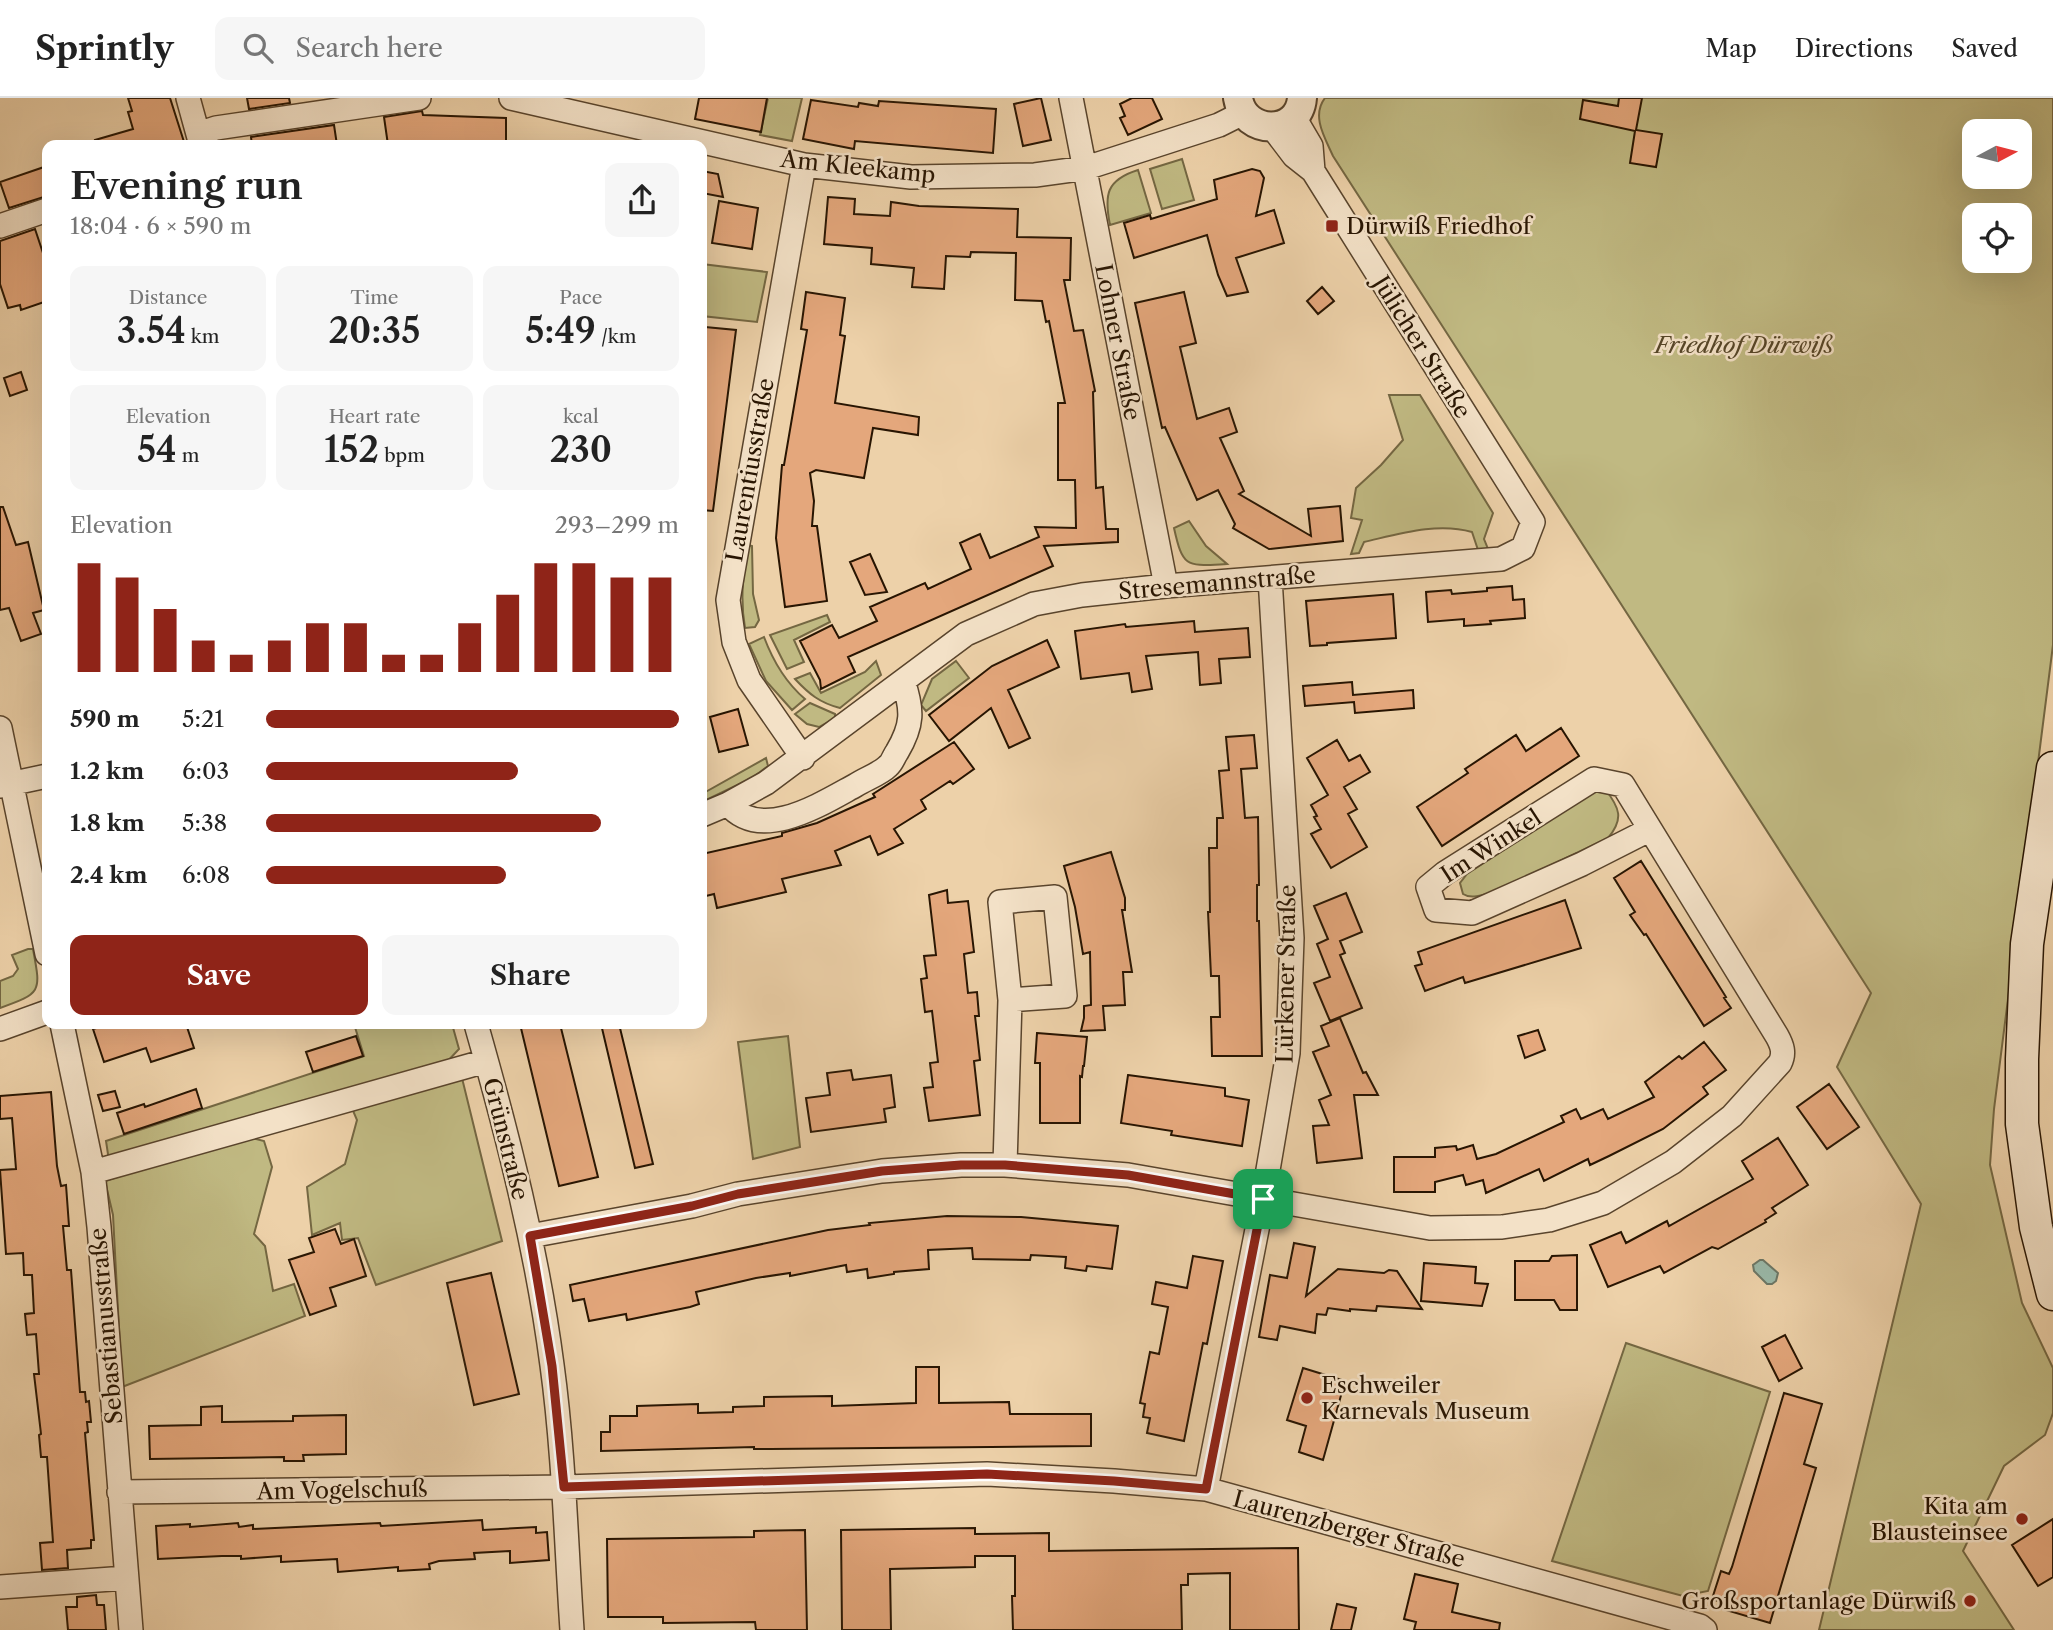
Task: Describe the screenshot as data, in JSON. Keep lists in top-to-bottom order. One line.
{"streets":{"street":["Am Kleekamp","Lohner Straße","Jülicher Straße","Laurentiusstraße","Stresemannstraße","Im Winkel","Lürkener Straße","Grünstraße","Sebastianusstraße","Am Vogelschuß","Laurenzberger Straße"]},"crossings":[["Am Kleekamp","Lohner Straße"],["Am Kleekamp","Laurentiusstraße"],["Lohner Straße","Stresemannstraße"],["Jülicher Straße","Stresemannstraße"],["Laurentiusstraße","Stresemannstraße"],["Stresemannstraße","Lürkener Straße"],["Im Winkel","Lürkener Straße"],["Lürkener Straße","Laurenzberger Straße"],["Grünstraße","Am Vogelschuß"],["Grünstraße","Laurenzberger Straße"],["Sebastianusstraße","Am Vogelschuß"],["Am Vogelschuß","Laurenzberger Straße"]],"parks":["Friedhof Dürwiß"],"places":{"transit":["Dürwiß Friedhof"],"other":["Eschweiler Karnevals Museum","Kita am Blausteinsee","Großsportanlage Dürwiß"]},"north":"right","page":{"header":"Sprintly","search":"Search here","nav":["Map","Directions","Saved"],"heading":["Evening run","18:04 · 6 × 590 m"],"stats":[["Distance","3.54 km"],["Time","20:35"],["Pace","5:49 /km"],["Elevation","54 m"],["Heart rate","152 bpm"],["kcal","230"]],"chart":["Elevation","293–299 m"],"list":[{"name":"590 m","note":"5:21"},{"name":"1.2 km","note":"6:03"},{"name":"1.8 km","note":"5:38"},{"name":"2.4 km","note":"6:08"}],"buttons":["Save","Share"]}}
